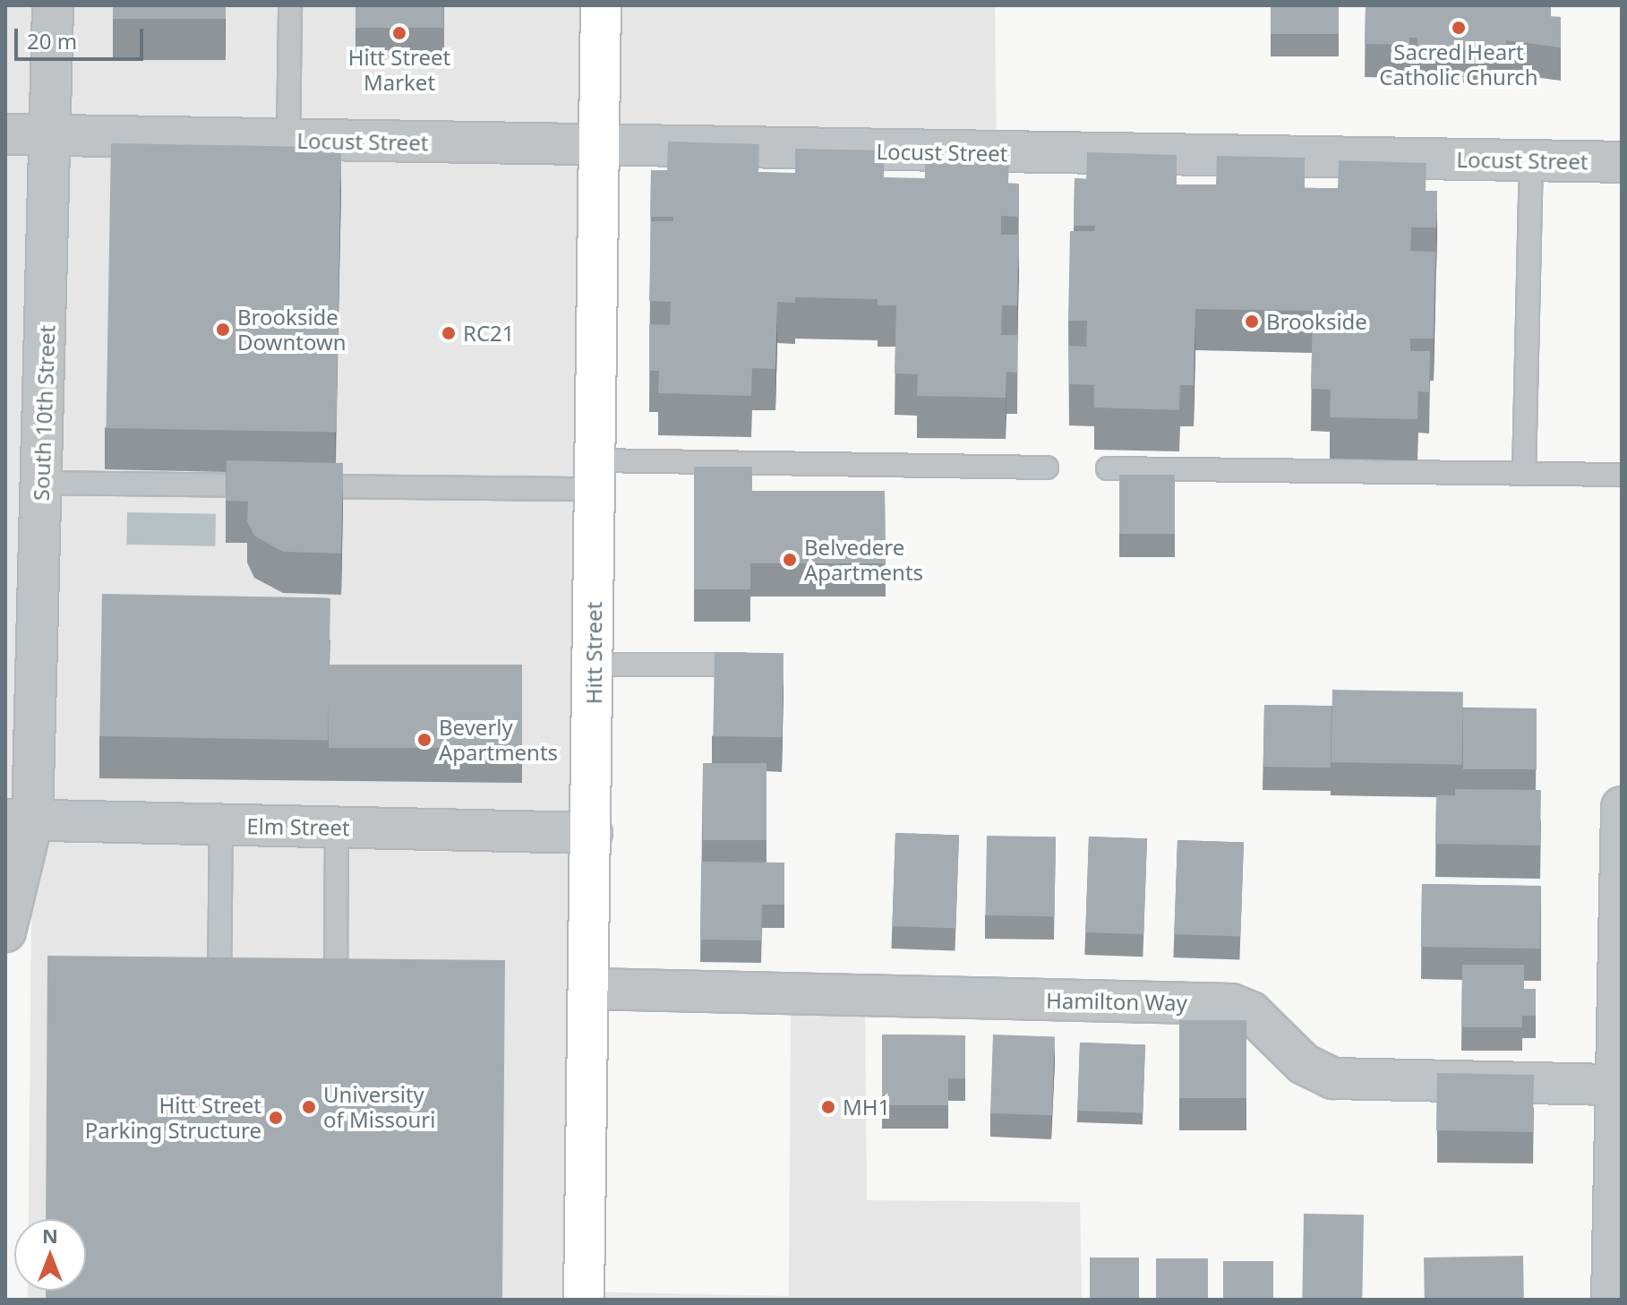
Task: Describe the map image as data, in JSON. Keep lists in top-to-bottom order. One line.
{"streets":{"street":["Locust Street","South 10th Street","Hitt Street","Elm Street","Hamilton Way"]},"crossings":[["Locust Street","South 10th Street"],["Locust Street","Hitt Street"],["South 10th Street","Elm Street"],["Hitt Street","Elm Street"],["Hitt Street","Hamilton Way"]],"places":["Sacred Heart Catholic Church","Hitt Street Market","Brookside","Brookside Downtown","RC21","Belvedere Apartments","Beverly Apartments","University of Missouri","MH1","Hitt Street Parking Structure"],"scale_bar":"20 m","north":"top"}
